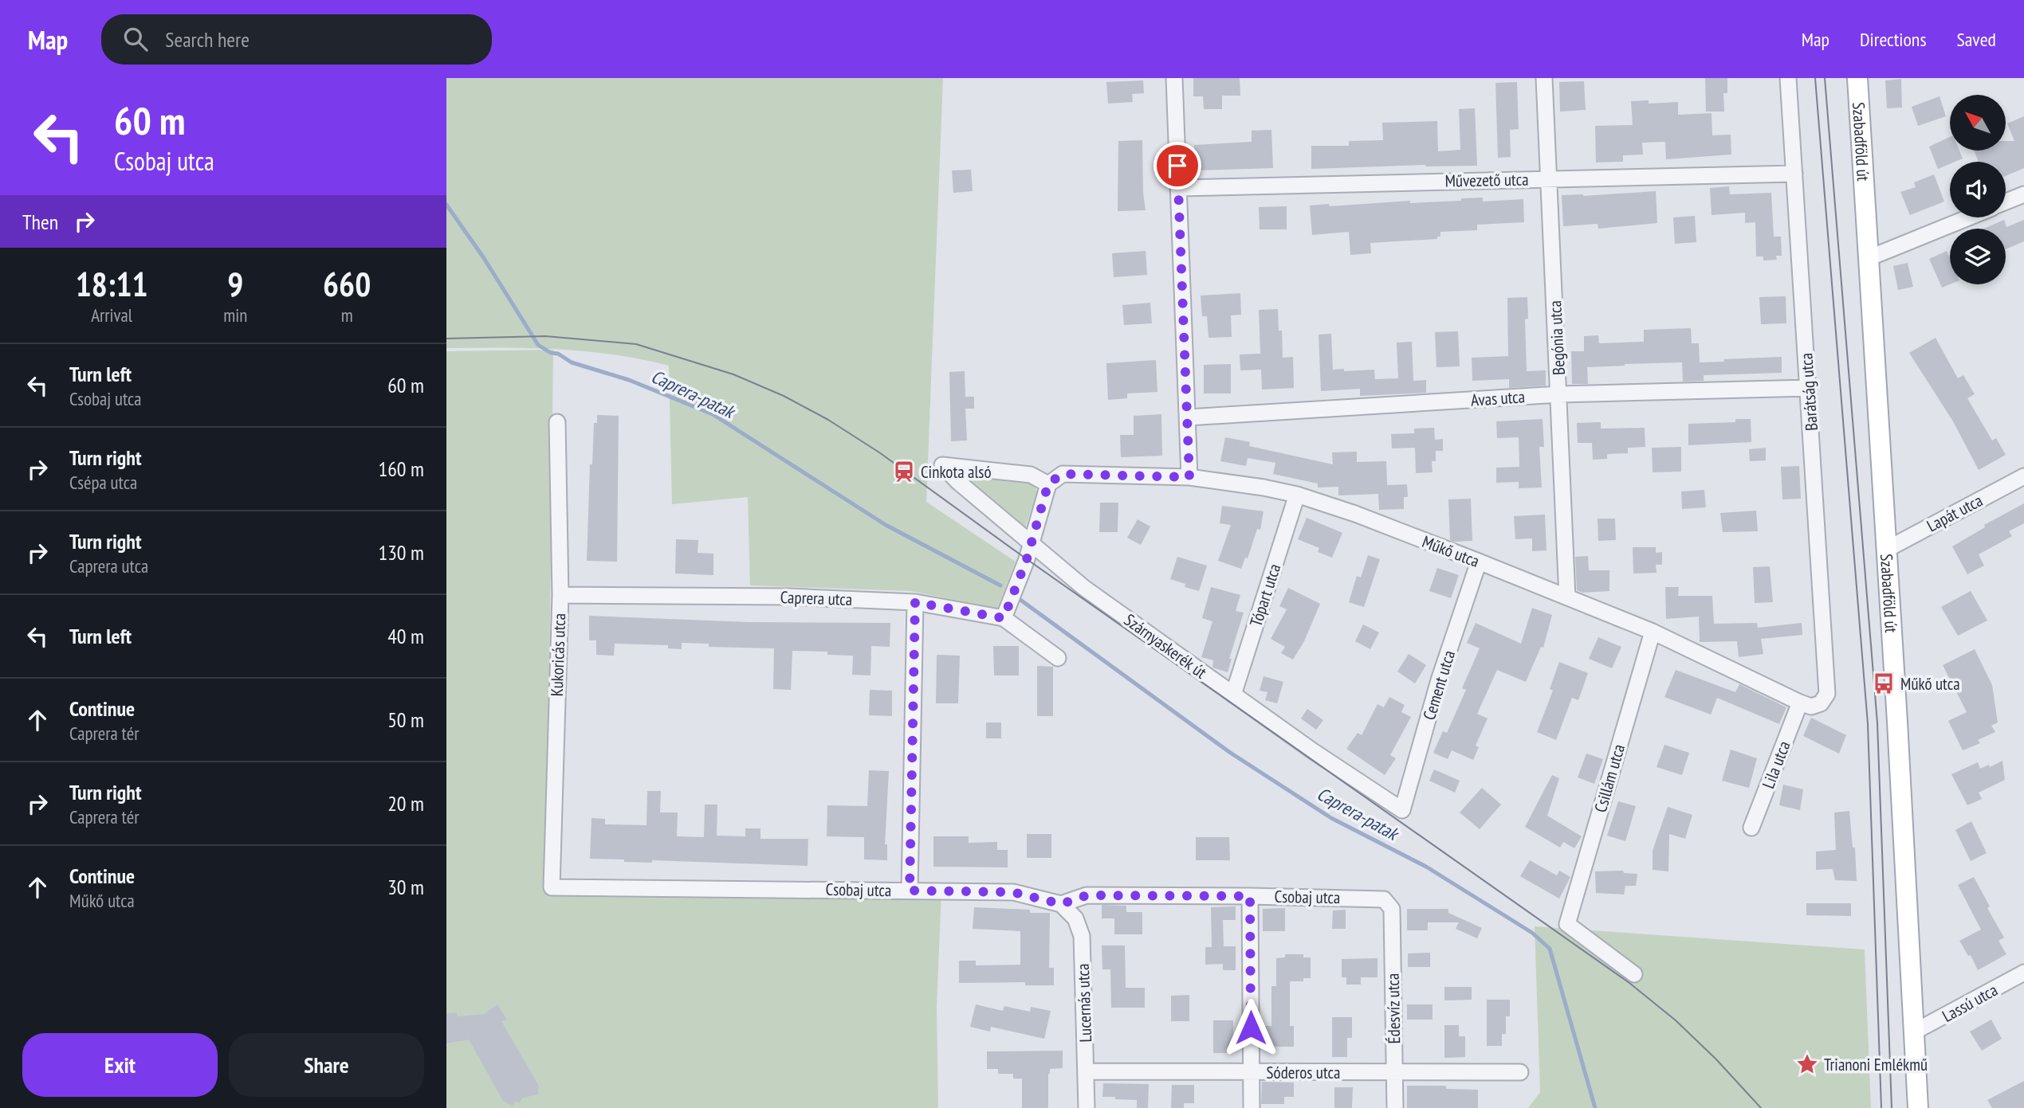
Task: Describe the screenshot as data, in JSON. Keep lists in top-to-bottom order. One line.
{"streets":{"main road":["Szabadföld út"],"street":["Művezető utca","Begónia utca","Barátság utca","Avas utca","Lapát utca","Műkő utca","Tópart utca","Caprera utca","Szárnyaskerék út","Kukoricás utca","Cement utca","Lila utca","Csillám utca","Csobaj utca","Lucernás utca","Lassú utca","Édesvíz utca","Sóderos utca"]},"crossings":[["Szabadföld út","Lapát utca"],["Szabadföld út","Lassú utca"],["Művezető utca","Begónia utca"],["Művezető utca","Barátság utca"],["Begónia utca","Avas utca"],["Begónia utca","Műkő utca"],["Barátság utca","Avas utca"],["Barátság utca","Műkő utca"],["Műkő utca","Tópart utca"],["Műkő utca","Szárnyaskerék út"],["Műkő utca","Cement utca"],["Műkő utca","Lila utca"],["Műkő utca","Csillám utca"],["Tópart utca","Szárnyaskerék út"],["Caprera utca","Kukoricás utca"],["Szárnyaskerék út","Cement utca"],["Kukoricás utca","Csobaj utca"],["Csobaj utca","Lucernás utca"],["Csobaj utca","Édesvíz utca"],["Lucernás utca","Sóderos utca"],["Édesvíz utca","Sóderos utca"]],"water":["Caprera-patak"],"places":{"station":["Cinkota alsó"],"bus stop":["Műkő utca"],"place":["Trianoni Emlékmű"]},"north":"top left","page":{"header":"Map","search":"Search here","nav":["Map","Directions","Saved"],"turn":["60 m","Csobaj utca"],"then":"Then","eta":["18:11","Arrival","9","min","660","m"],"list":[{"name":"Turn left","note":"Csobaj utca","value":"60 m"},{"name":"Turn right","note":"Csépa utca","value":"160 m"},{"name":"Turn right","note":"Caprera utca","value":"130 m"},{"name":"Turn left","value":"40 m"},{"name":"Continue","note":"Caprera tér","value":"50 m"},{"name":"Turn right","note":"Caprera tér","value":"20 m"},{"name":"Continue","note":"Műkő utca","value":"30 m"}],"buttons":["Exit","Share"]}}
